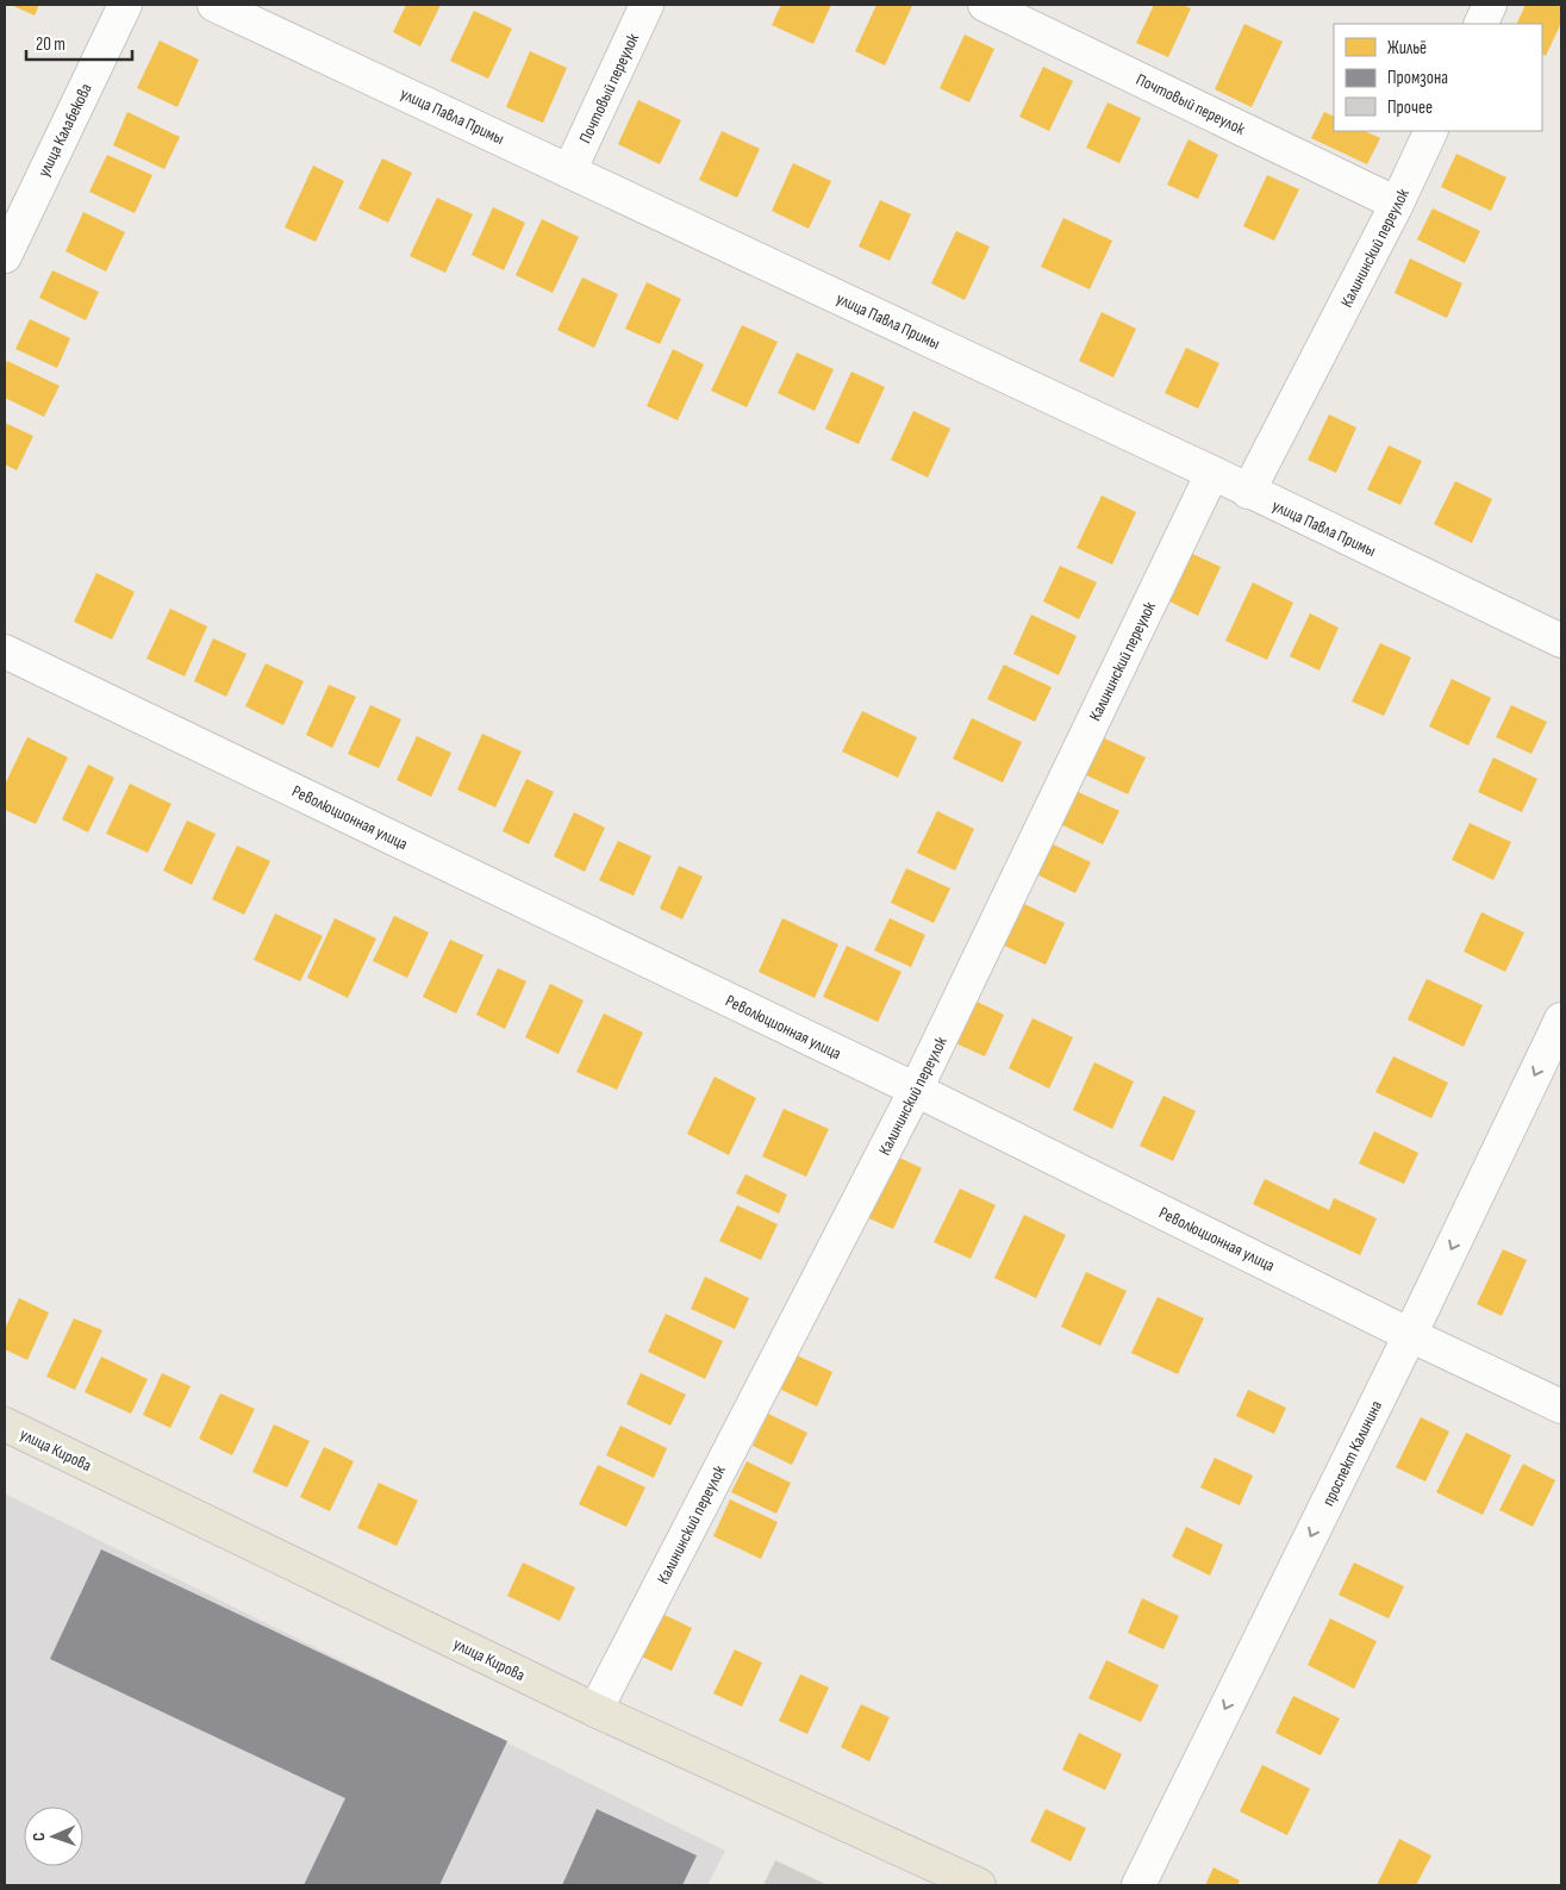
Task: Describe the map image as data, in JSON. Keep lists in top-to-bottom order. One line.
{"streets":{"main road":["улица Кирова"],"street":["Почтовый переулок","улица Павла Примы","улица Калабекова","Калининский переулок","Революционная улица","проспект Калинина"]},"crossings":[["Почтовый переулок","улица Павла Примы"],["Почтовый переулок","Калининский переулок"],["улица Павла Примы","Калининский переулок"],["Калининский переулок","Революционная улица"],["Калининский переулок","улица Кирова"],["Революционная улица","проспект Калинина"]],"one_way":["проспект Калинина"],"legend":["Жильё","Промзона","Прочее"],"scale_bar":"20 m","north":"left"}
